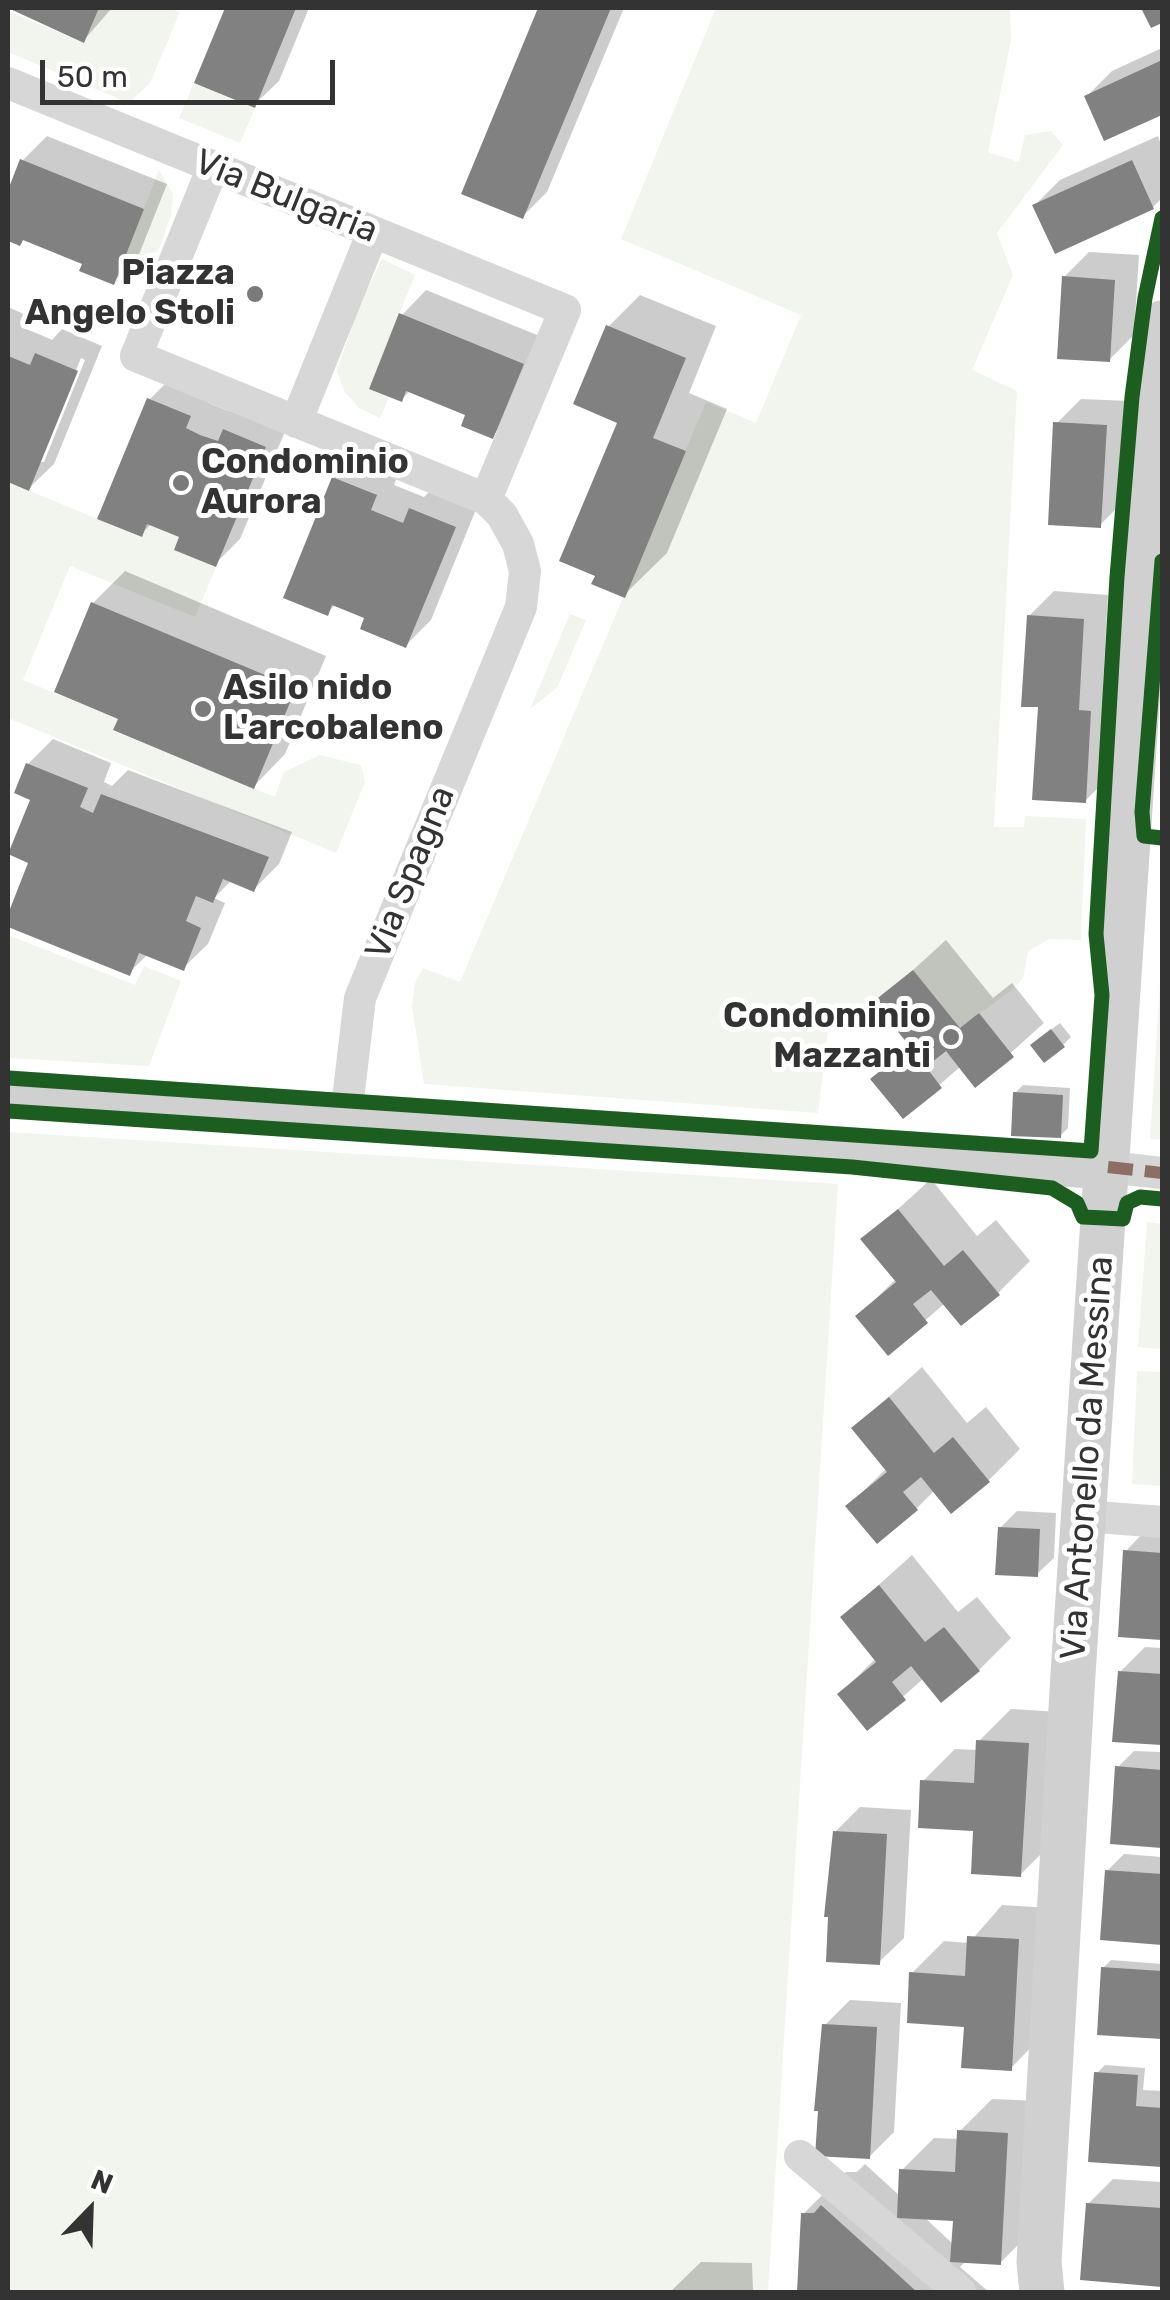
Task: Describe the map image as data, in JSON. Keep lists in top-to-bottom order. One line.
{"streets":{"street":["Via Bulgaria","Via Spagna","Via Antonello da Messina"]},"crossings":[["Via Bulgaria","Via Spagna"]],"places":["Piazza Angelo Stoli","Condominio Aurora","Asilo nido L'arcobaleno","Condominio Mazzanti"],"scale_bar":"50 m","north":"top right"}
